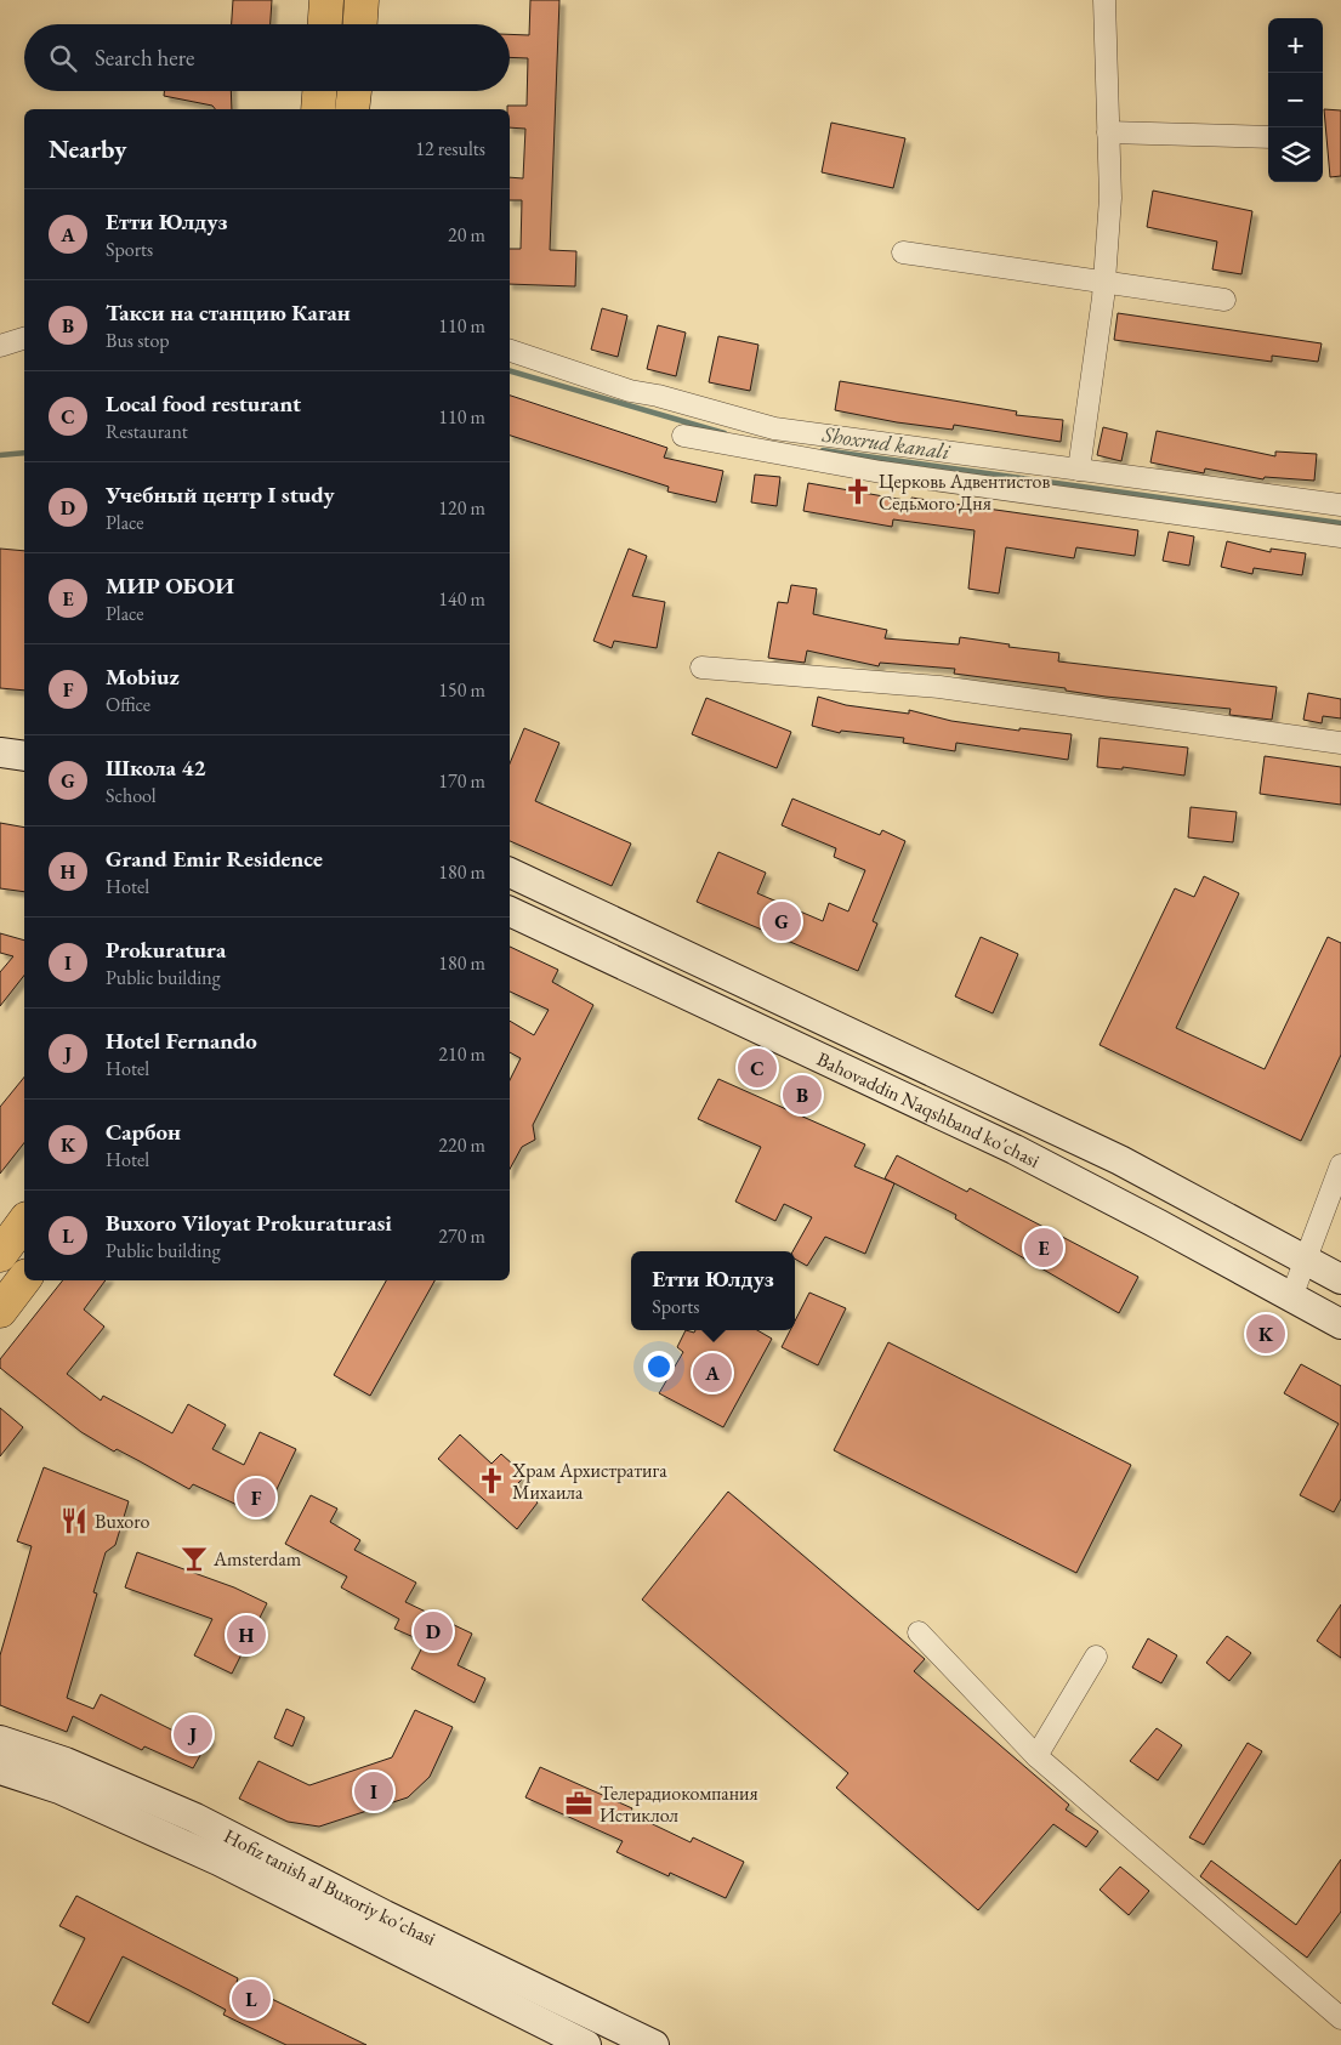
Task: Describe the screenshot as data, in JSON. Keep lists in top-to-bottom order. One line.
{"streets":{"main road":["Bahovaddin Naqshband ko'chasi","Hofiz tanish al Buxoriy ko'chasi"]},"water":["Shoxrud kanali"],"places":{"church":["Церковь Адвентистов Седьмого Дня","Храм Архистратига Михаила"],"restaurant":["Buxoro"],"bar":["Amsterdam"],"office":["Телерадиокомпания Истиклол"]},"page":{"map_buttons":["+","−"],"search":"Search here","heading":["Nearby","12 results"],"list":[{"mark":"A","name":"Етти Юлдуз","note":"Sports","value":"20 m"},{"mark":"B","name":"Такси на станцию Каган","note":"Bus stop","value":"110 m"},{"mark":"C","name":"Local food resturant","note":"Restaurant","value":"110 m"},{"mark":"D","name":"Учебный центр I study","note":"Place","value":"120 m"},{"mark":"E","name":"МИР ОБОИ","note":"Place","value":"140 m"},{"mark":"F","name":"Mobiuz","note":"Office","value":"150 m"},{"mark":"G","name":"Школа 42","note":"School","value":"170 m"},{"mark":"H","name":"Grand Emir Residence","note":"Hotel","value":"180 m"},{"mark":"I","name":"Prokuratura","note":"Public building","value":"180 m"},{"mark":"J","name":"Hotel Fernando","note":"Hotel","value":"210 m"},{"mark":"K","name":"Сарбон","note":"Hotel","value":"220 m"},{"mark":"L","name":"Buxoro Viloyat Prokuraturasi","note":"Public building","value":"270 m"}],"pins":["G","C","B","E","K","A","F","D","H","J","I","L"],"popup":["Етти Юлдуз","Sports"]}}
